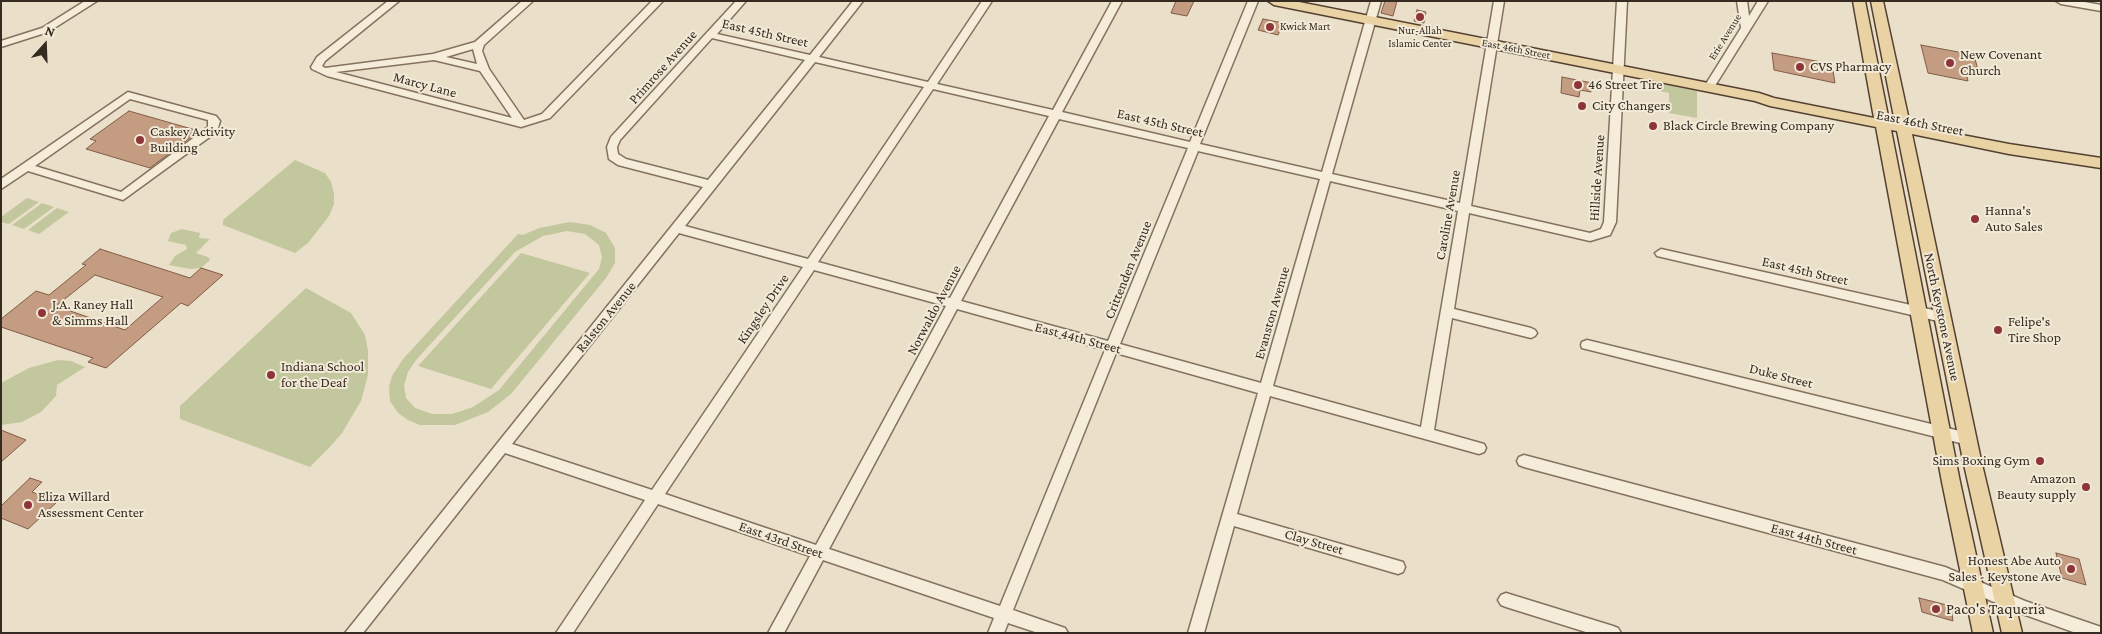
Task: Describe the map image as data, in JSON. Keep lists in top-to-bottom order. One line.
{"streets":{"main road":["East 46th Street","North Keystone Avenue"],"street":["East 45th Street","Erie Avenue","Primrose Avenue","Marcy Lane","Hillside Avenue","Caroline Avenue","Crittenden Avenue","Kingsley Drive","Norwaldo Avenue","Evanston Avenue","Ralston Avenue","East 44th Street","Duke Street","East 43rd Street","Clay Street"]},"crossings":[["East 45th Street","Primrose Avenue"],["East 45th Street","Hillside Avenue"],["East 45th Street","Caroline Avenue"],["East 45th Street","Crittenden Avenue"],["East 45th Street","Kingsley Drive"],["East 45th Street","Norwaldo Avenue"],["East 45th Street","Evanston Avenue"],["East 45th Street","Ralston Avenue"],["East 45th Street","North Keystone Avenue"],["Erie Avenue","East 46th Street"],["East 46th Street","Hillside Avenue"],["East 46th Street","Caroline Avenue"],["East 46th Street","Evanston Avenue"],["East 46th Street","North Keystone Avenue"],["Primrose Avenue","Ralston Avenue"],["Caroline Avenue","East 44th Street"],["Crittenden Avenue","East 44th Street"],["Crittenden Avenue","East 43rd Street"],["Kingsley Drive","East 44th Street"],["Kingsley Drive","East 43rd Street"],["Norwaldo Avenue","East 44th Street"],["Norwaldo Avenue","East 43rd Street"],["Evanston Avenue","East 44th Street"],["Evanston Avenue","Clay Street"],["Ralston Avenue","East 44th Street"],["Ralston Avenue","East 43rd Street"],["North Keystone Avenue","East 44th Street"],["North Keystone Avenue","Duke Street"]],"places":["Nur-Allah Islamic Center","Kwick Mart","New Covenant Church","CVS Pharmacy","46 Street Tire","City Changers","Black Circle Brewing Company","Caskey Activity Building","Hanna's Auto Sales","J.A. Raney Hall & Simms Hall","Felipe's Tire Shop","Indiana School for the Deaf","Sims Boxing Gym","Amazon Beauty supply","Eliza Willard Assessment Center","Honest Abe Auto Sales - Keystone Ave","Paco's Taqueria"],"north":"top"}
